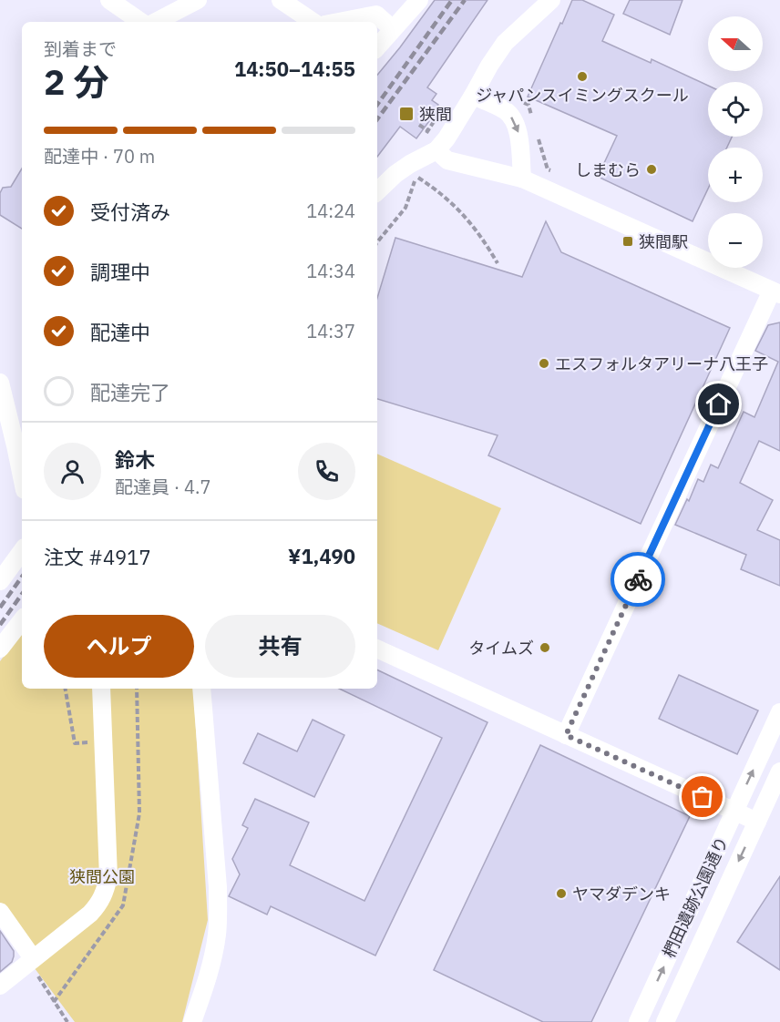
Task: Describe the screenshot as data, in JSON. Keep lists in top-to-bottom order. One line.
{"streets":{"street":["椚田遺跡公園通り"]},"parks":["狭間公園"],"places":{"other":["ジャパンスイミングスクール","しまむら","エスフォルタアリーナ八王子","タイムズ","ヤマダデンキ"],"transit":["狭間","狭間駅"]},"north":"left","page":{"map_buttons":["+","−"],"heading":["2 分","到着まで","14:50–14:55"],"panel":["鈴木","配達員 · 4.7","注文 #4917","¥1,490"],"bar":"配達中 · 70 m","list":[["受付済み","14:24"],["調理中","14:34"],["配達中","14:37"],"配達完了"],"buttons":["ヘルプ","共有"]}}
